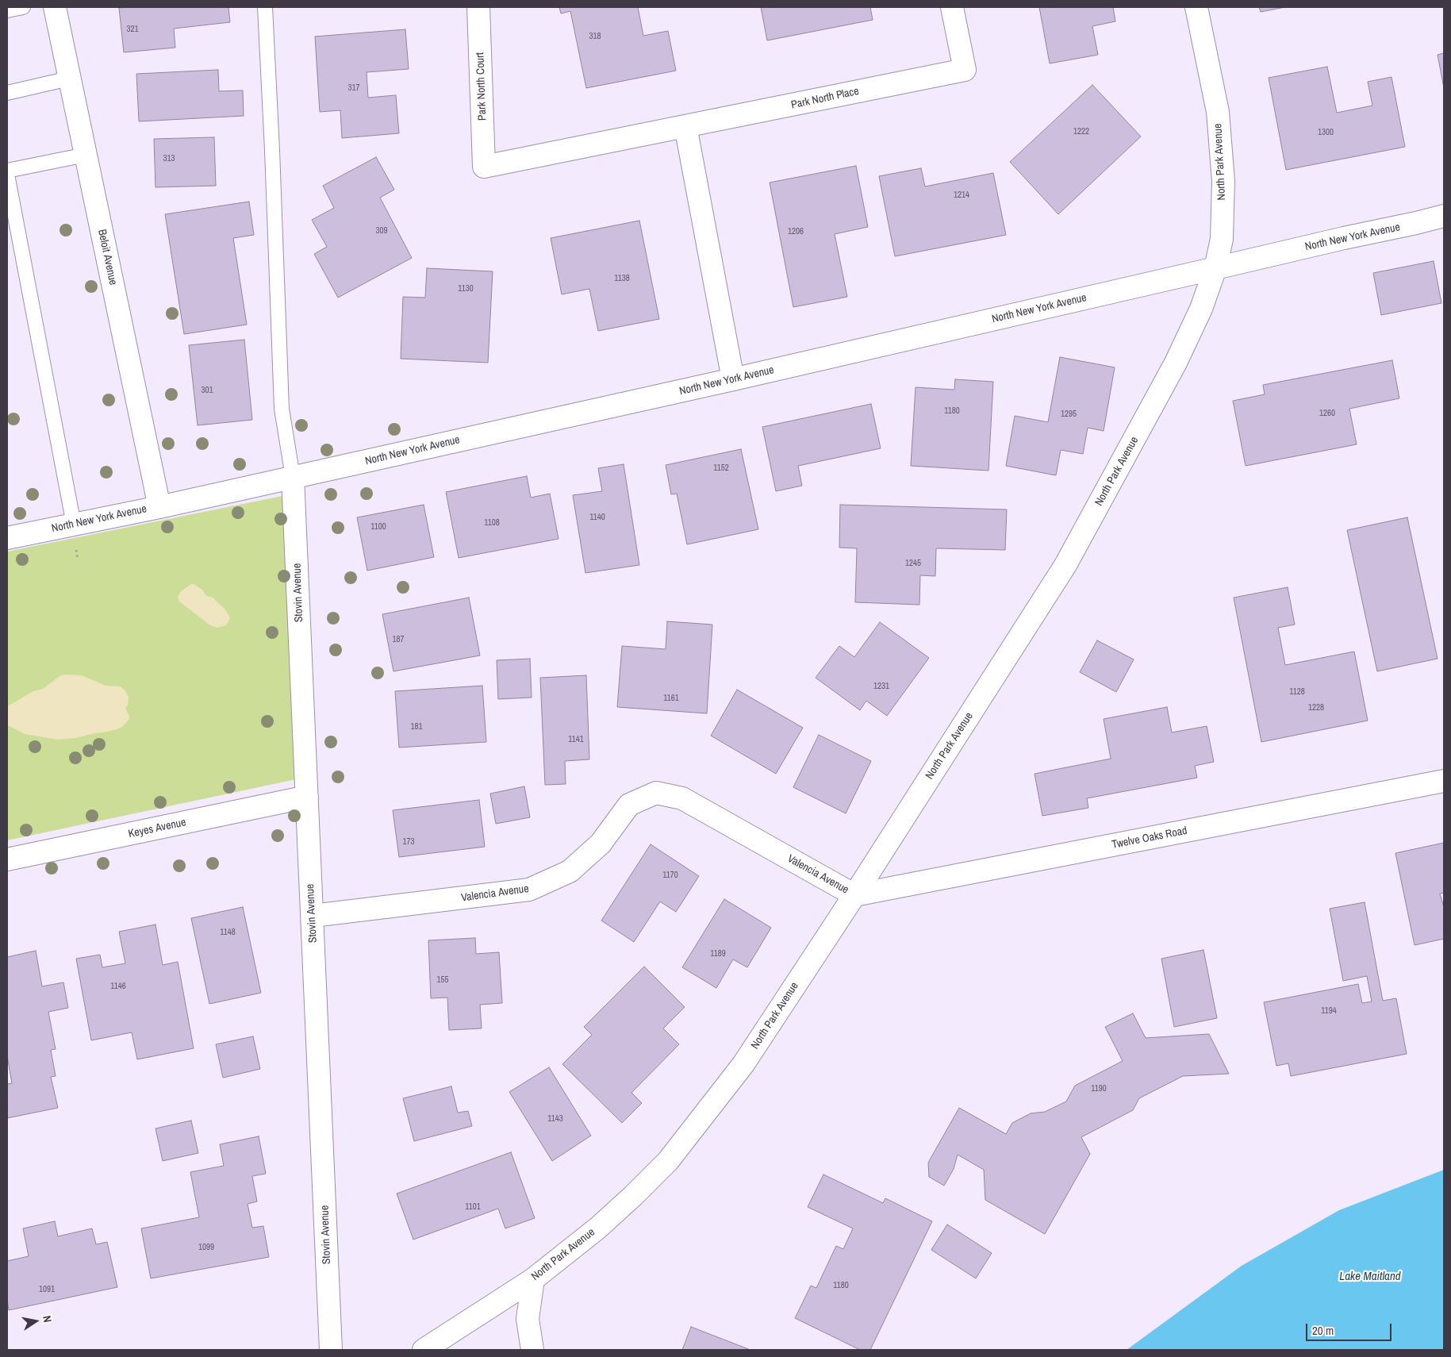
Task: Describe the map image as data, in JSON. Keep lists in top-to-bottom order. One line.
{"streets":{"street":["Park North Court","Park North Place","North Park Avenue","North New York Avenue","Beloit Avenue","Stovin Avenue","Keyes Avenue","Twelve Oaks Road","Valencia Avenue"]},"crossings":[["Park North Court","Park North Place"],["North Park Avenue","North New York Avenue"],["North Park Avenue","Twelve Oaks Road"],["North Park Avenue","Valencia Avenue"],["North New York Avenue","Beloit Avenue"],["North New York Avenue","Stovin Avenue"],["Stovin Avenue","Keyes Avenue"],["Stovin Avenue","Valencia Avenue"],["Twelve Oaks Road","Valencia Avenue"]],"water":["Lake Maitland"],"house_numbers":["321","318","317","1222","1300","313","1214","309","1206","1138","1130","301","1180","1260","1295","1152","1140","1108","1100","1245","187","1231","1128","1161","1228","181","1141","173","1170","1148","1189","155","1146","1194","1190","1143","1101","1099","1180","1091"],"scale_bar":"20 m","north":"right"}
